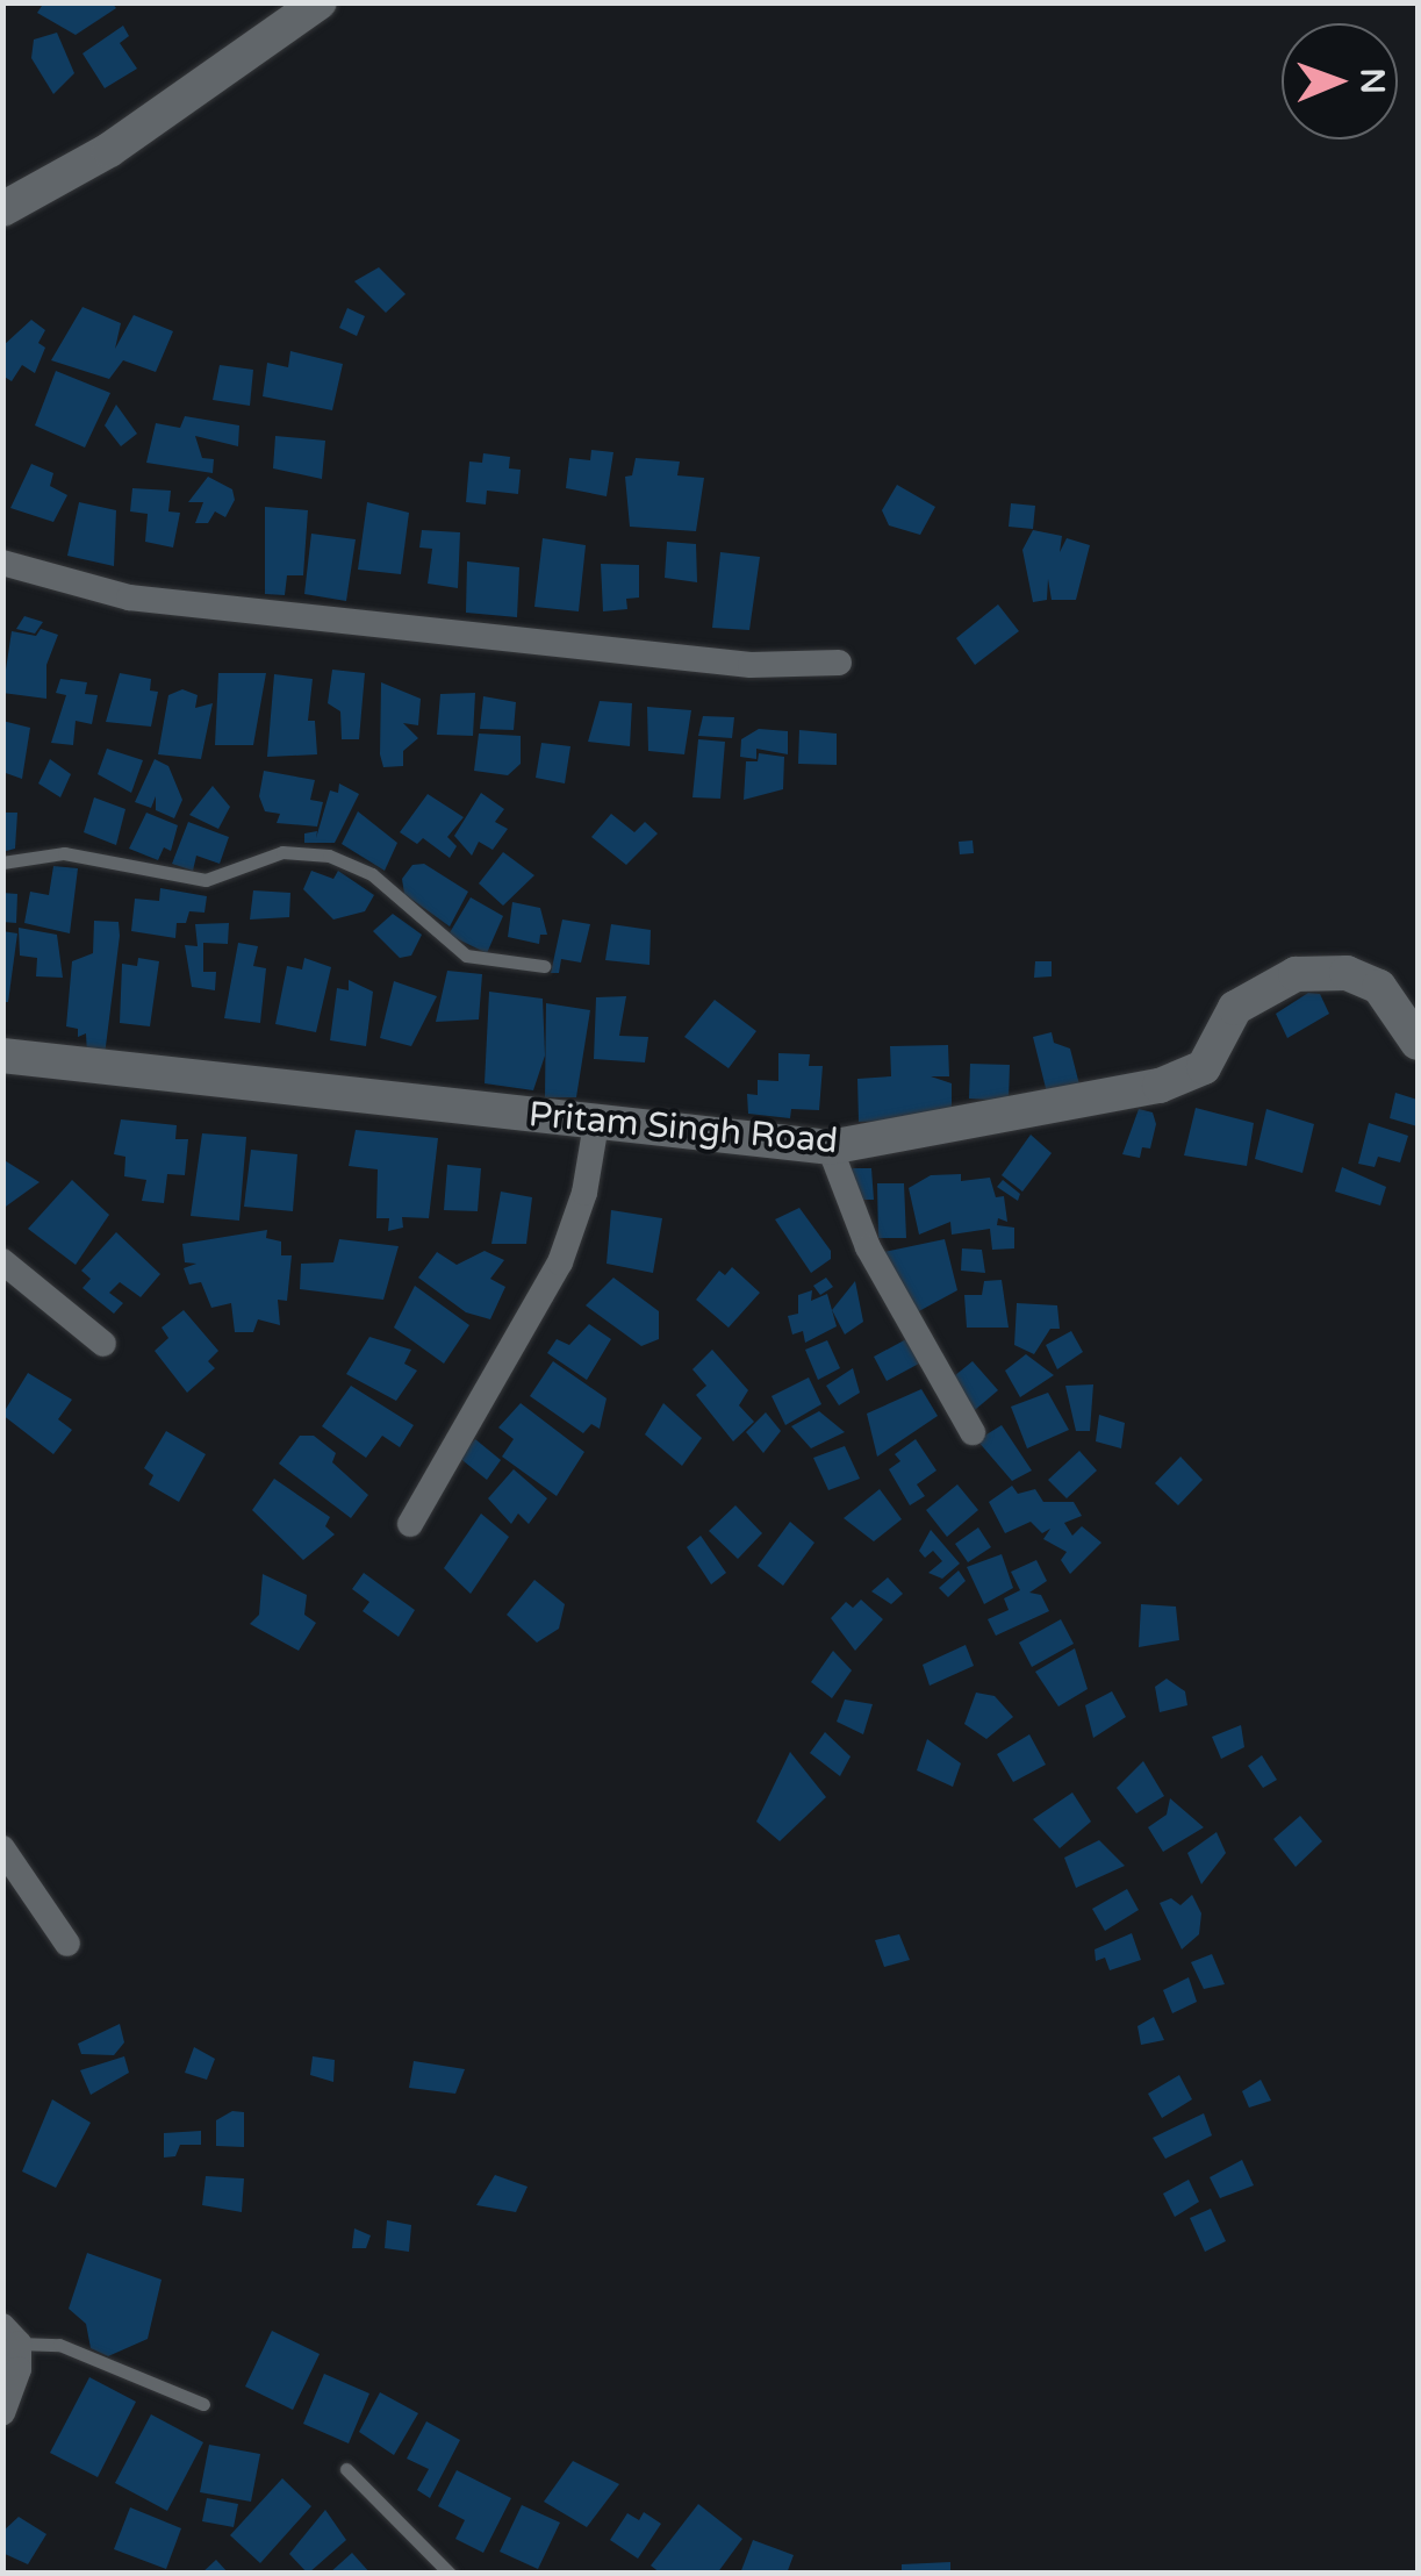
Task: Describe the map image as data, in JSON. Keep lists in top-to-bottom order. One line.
{"streets":{"street":["Pritam Singh Road"]},"north":"right"}
